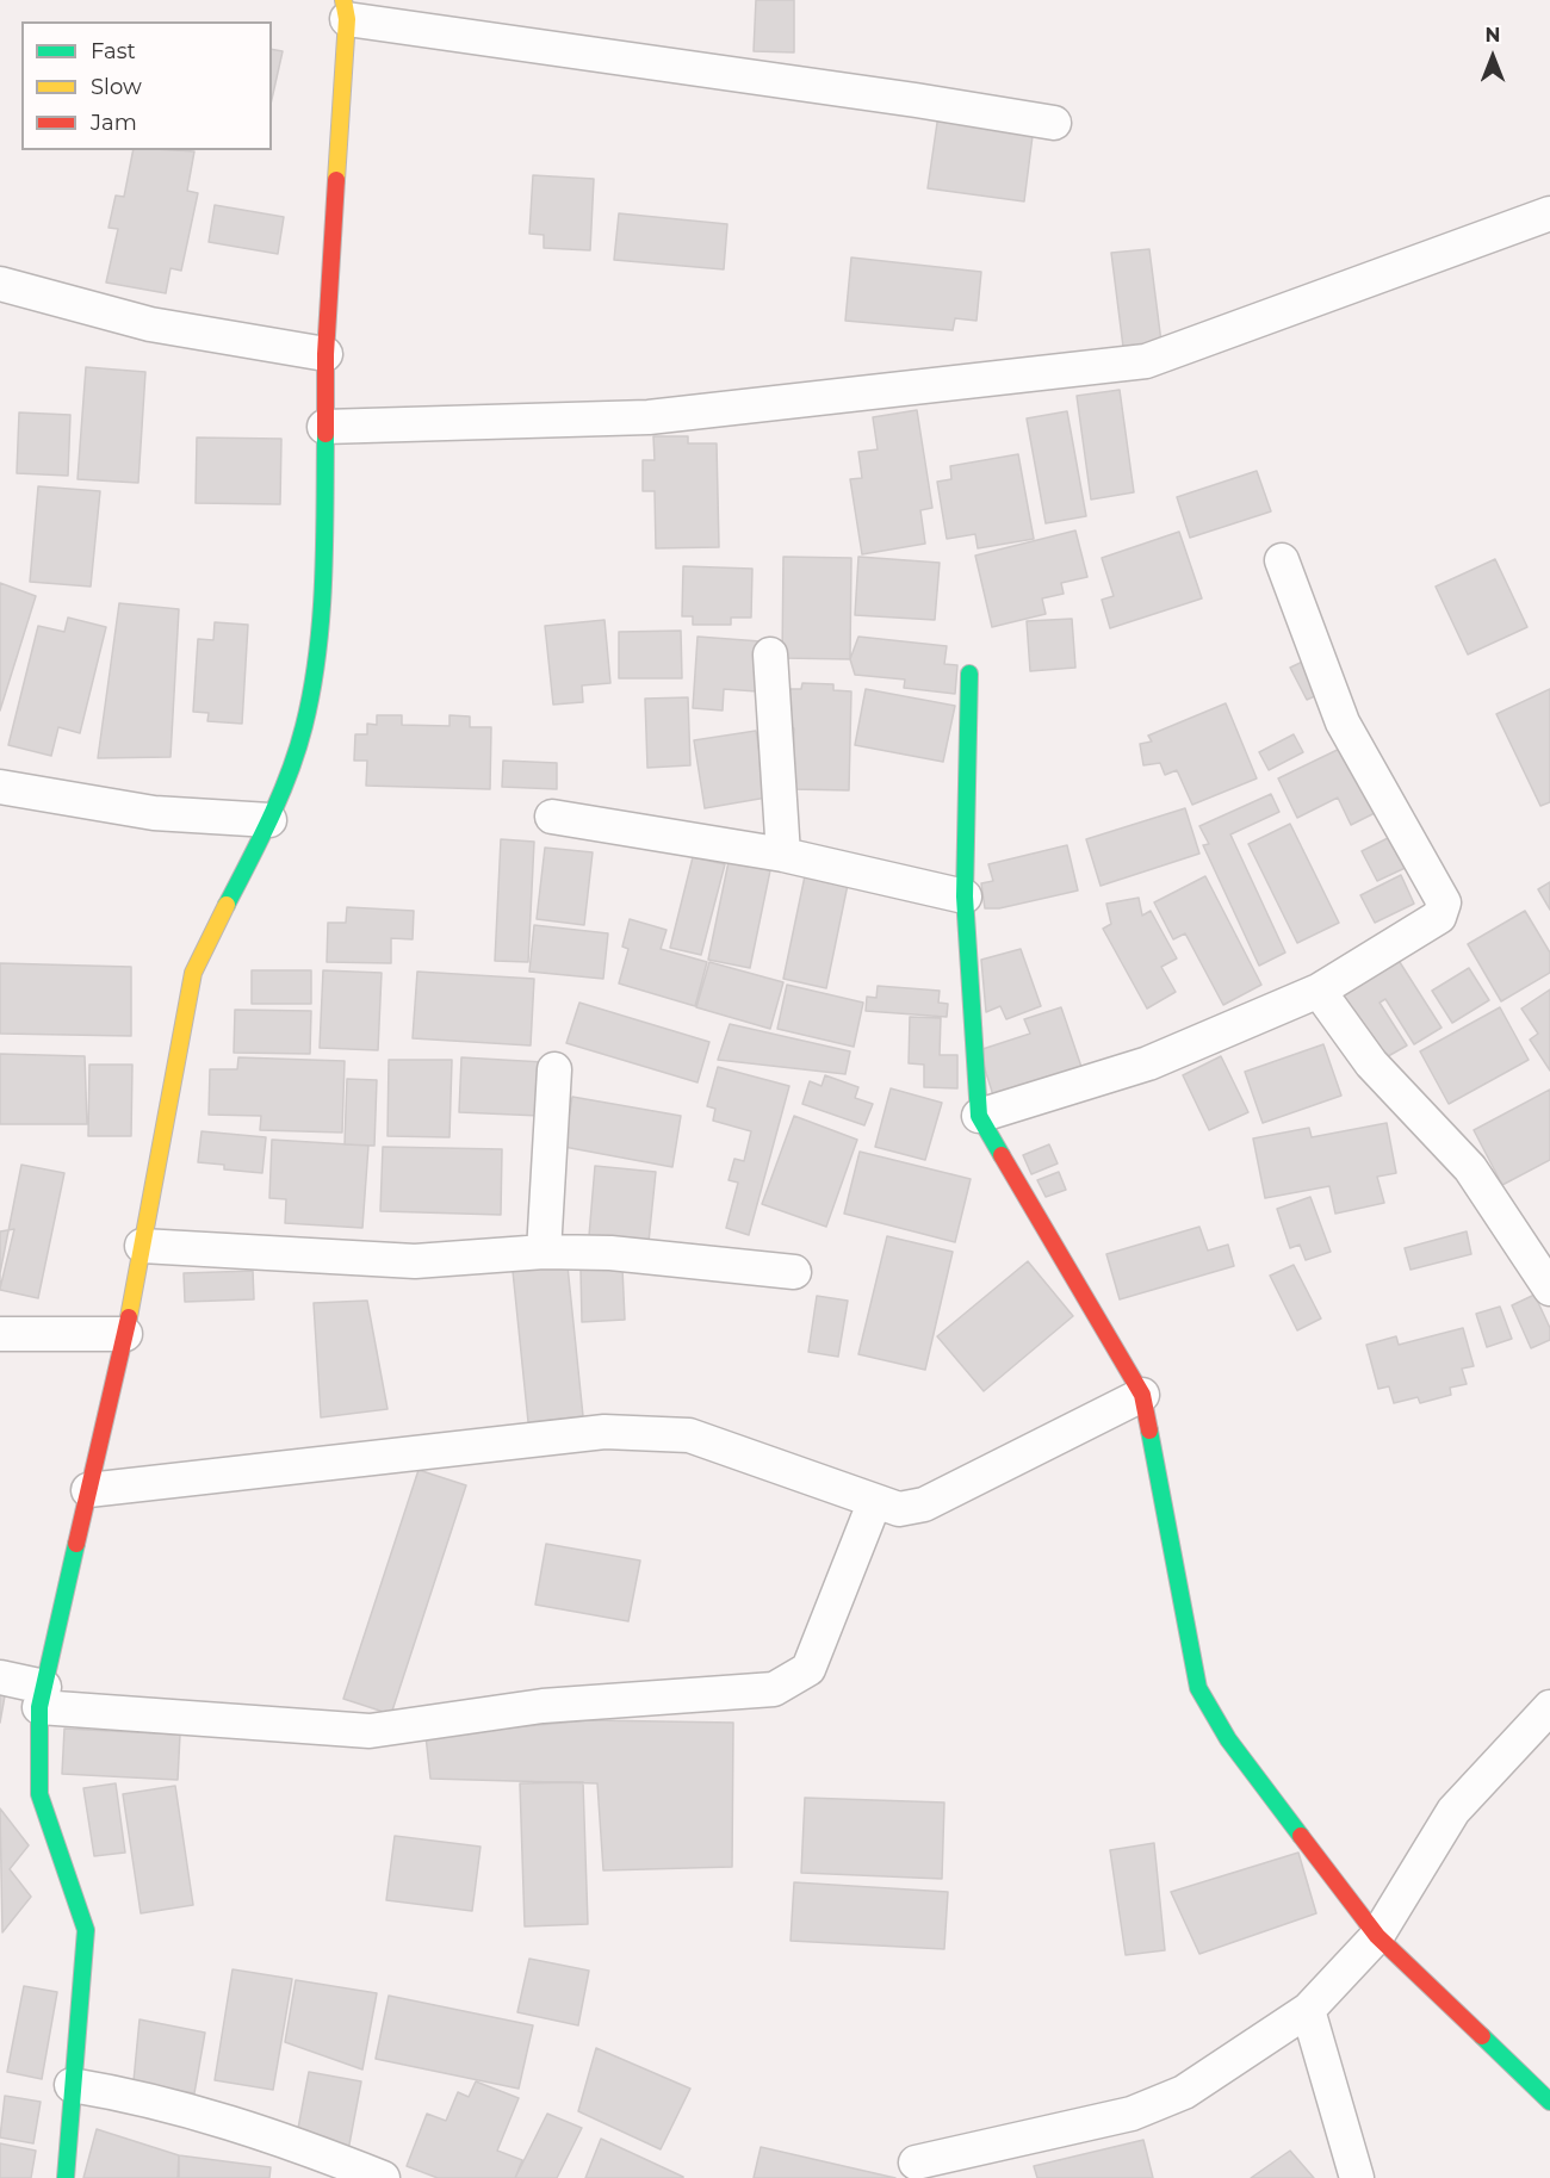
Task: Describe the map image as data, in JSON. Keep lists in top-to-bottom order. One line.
{"legend":["Fast","Slow","Jam"],"north":"top"}
